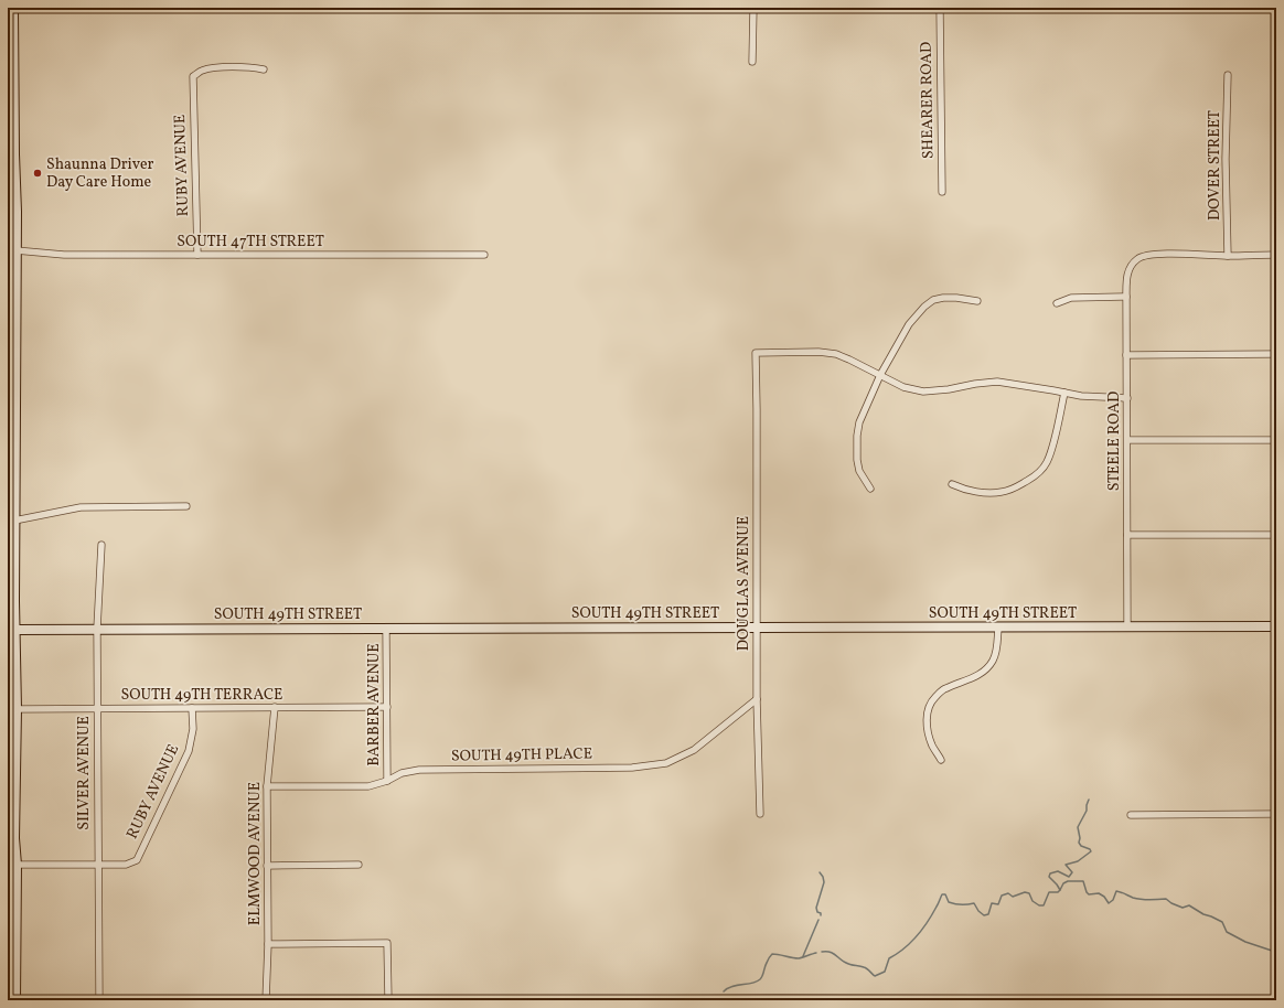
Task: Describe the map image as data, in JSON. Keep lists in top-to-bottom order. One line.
{"streets":{"street":["SHEARER ROAD","RUBY AVENUE","DOVER STREET","SOUTH 47TH STREET","STEELE ROAD","DOUGLAS AVENUE","SOUTH 49TH STREET","SOUTH 49TH TERRACE","BARBER AVENUE","SOUTH 49TH PLACE","SILVER AVENUE","ELMWOOD AVENUE"]},"crossings":[["RUBY AVENUE","SOUTH 47TH STREET"],["RUBY AVENUE","SOUTH 49TH TERRACE"],["RUBY AVENUE","SILVER AVENUE"],["DOVER STREET","STEELE ROAD"],["STEELE ROAD","SOUTH 49TH STREET"],["DOUGLAS AVENUE","SOUTH 49TH STREET"],["DOUGLAS AVENUE","SOUTH 49TH PLACE"],["SOUTH 49TH STREET","BARBER AVENUE"],["SOUTH 49TH STREET","SILVER AVENUE"],["SOUTH 49TH TERRACE","BARBER AVENUE"],["SOUTH 49TH TERRACE","SILVER AVENUE"],["SOUTH 49TH TERRACE","ELMWOOD AVENUE"],["BARBER AVENUE","SOUTH 49TH PLACE"],["SOUTH 49TH PLACE","ELMWOOD AVENUE"]],"places":["Shaunna Driver Day Care Home"]}
